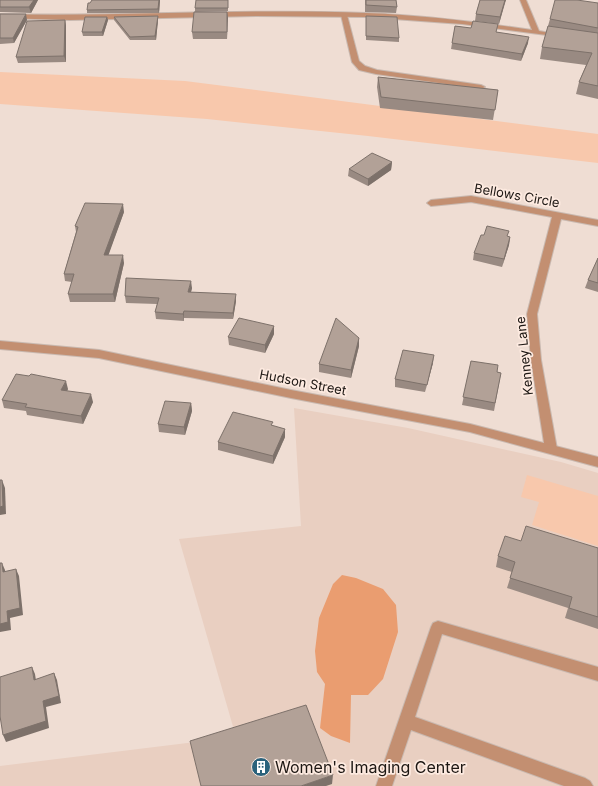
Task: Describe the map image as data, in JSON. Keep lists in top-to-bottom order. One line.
{"streets":{"street":["Bellows Circle","Kenney Lane","Hudson Street"]},"crossings":[["Bellows Circle","Kenney Lane"],["Kenney Lane","Hudson Street"]],"places":{"building":["Women's Imaging Center"]}}
